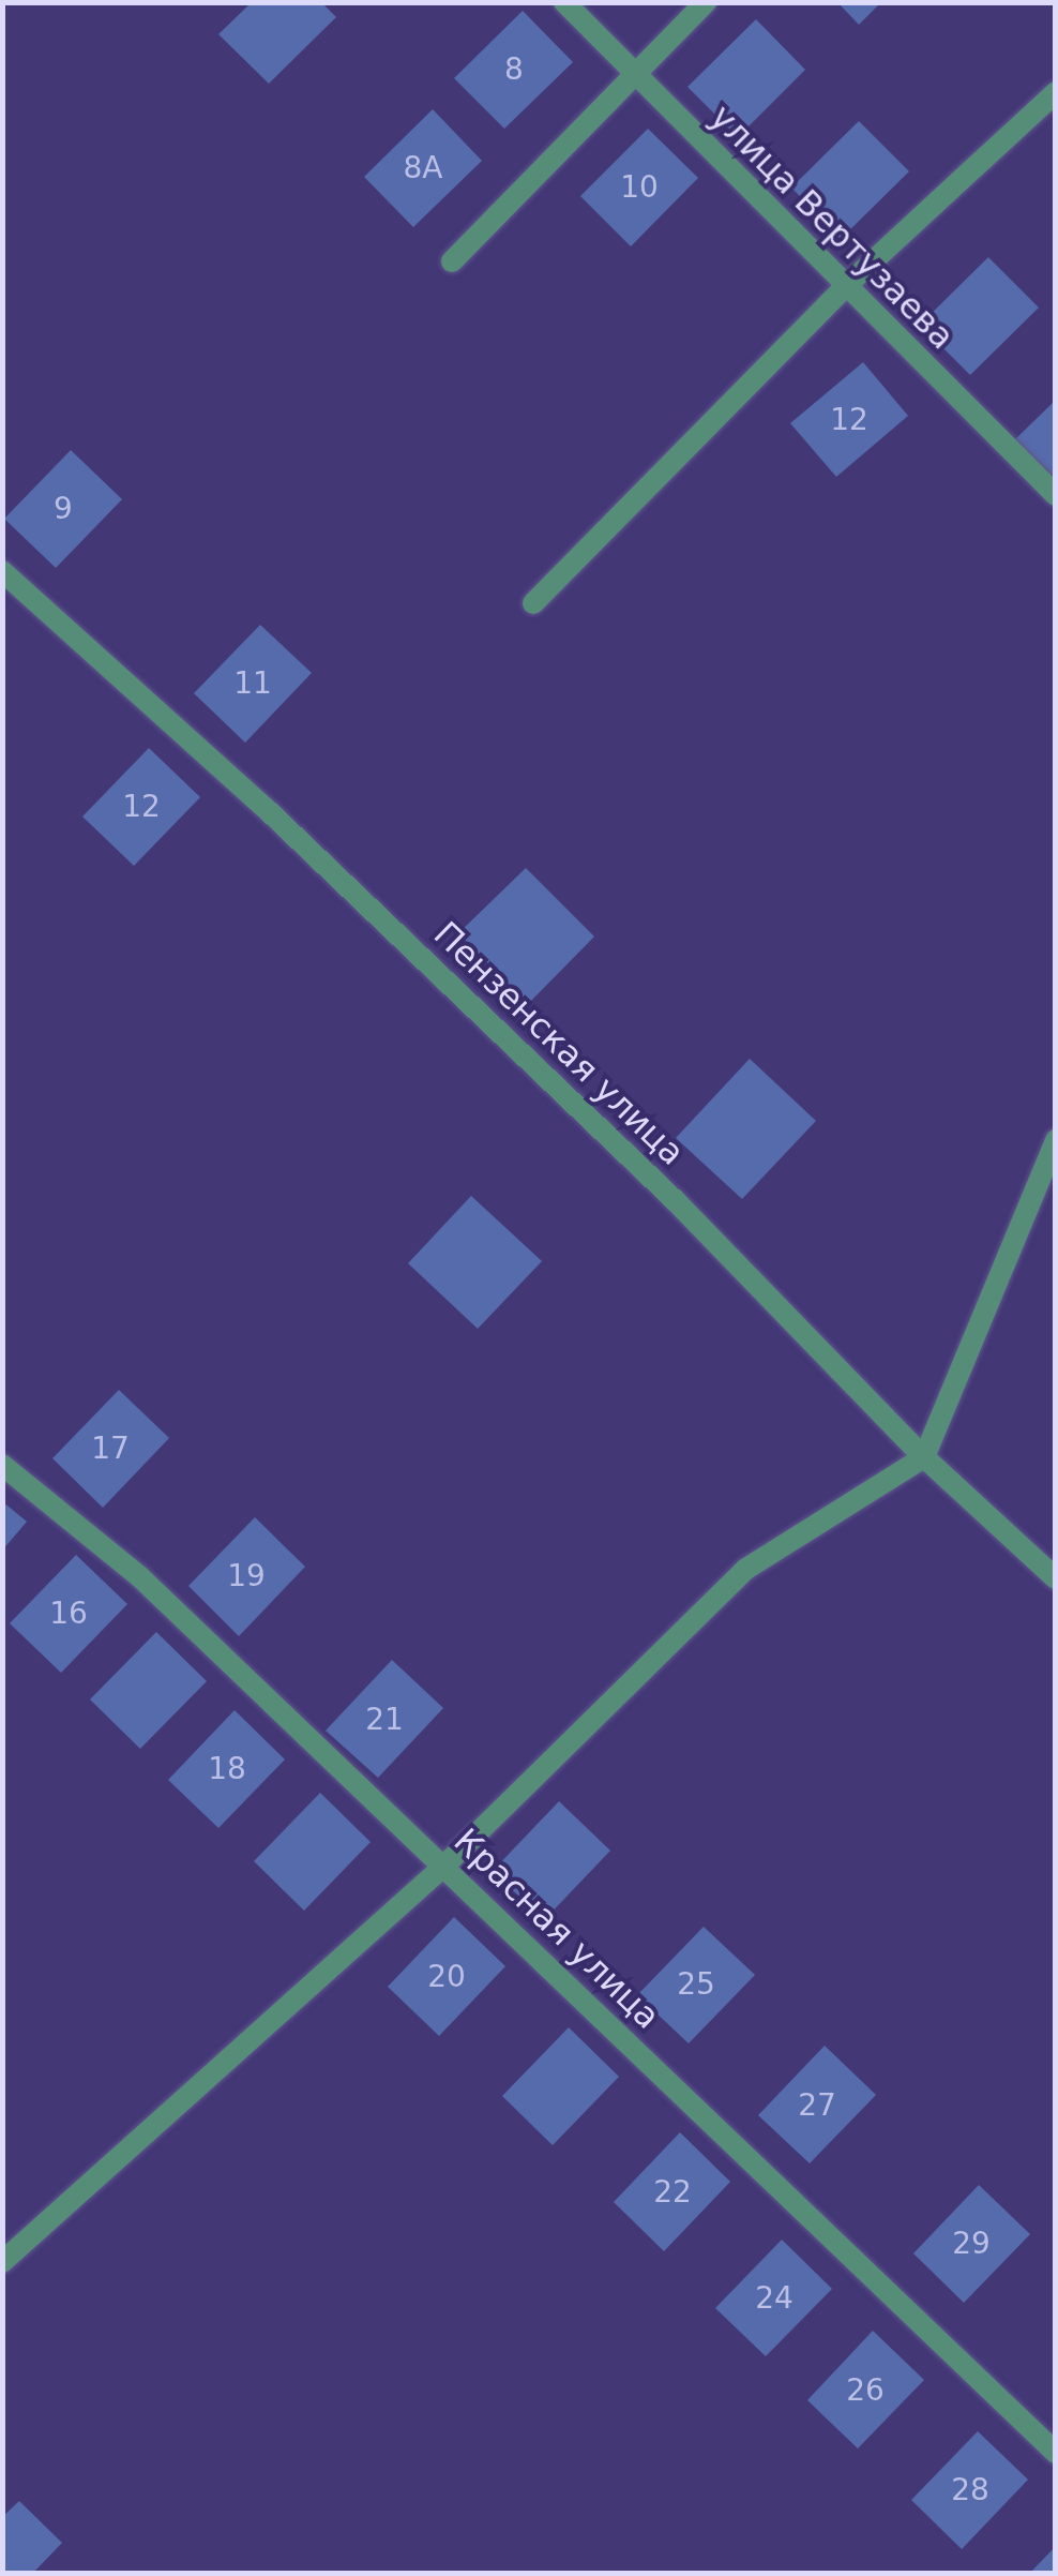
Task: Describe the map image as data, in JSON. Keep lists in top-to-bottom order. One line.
{"streets":{"street":["улица Вертузаева","Пензенская улица","Красная улица"]},"house_numbers":["8","8А","10","12","9","11","12","17","19","16","21","18","20","25","27","22","29","24","26","28"]}
